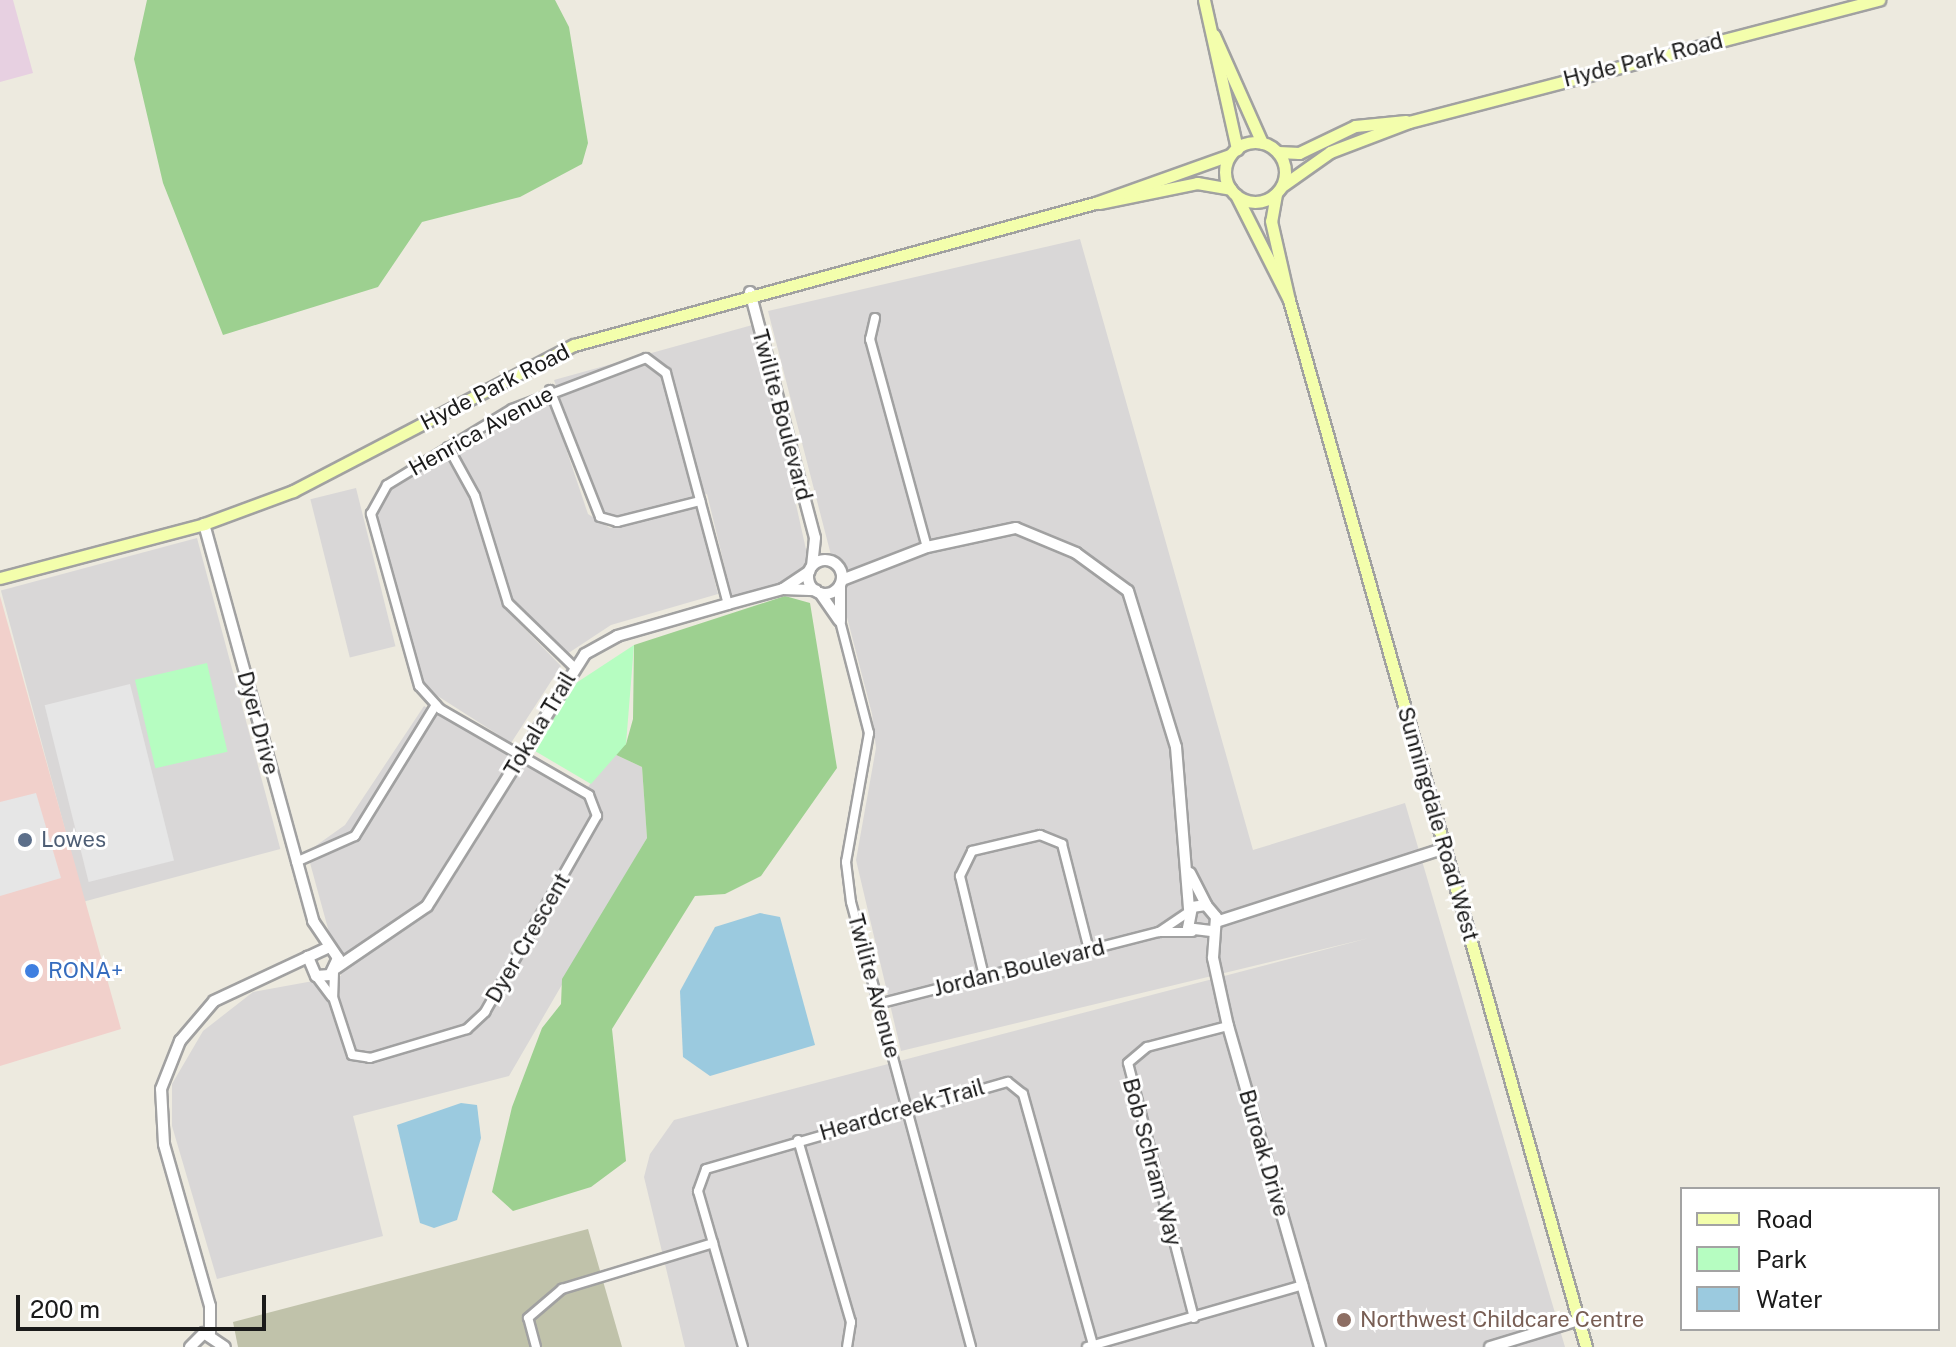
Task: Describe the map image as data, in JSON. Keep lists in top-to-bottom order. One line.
{"streets":{"main road":["Hyde Park Road","Sunningdale Road West"],"street":["Twilite Boulevard","Henrica Avenue","Dyer Drive","Tokala Trail","Dyer Crescent","Jordan Boulevard","Twilite Avenue","Heardcreek Trail","Buroak Drive","Bob Schram Way"]},"crossings":[["Hyde Park Road","Twilite Boulevard"],["Hyde Park Road","Dyer Drive"],["Hyde Park Road","Sunningdale Road West"],["Twilite Boulevard","Tokala Trail"],["Twilite Boulevard","Twilite Avenue"],["Henrica Avenue","Tokala Trail"],["Henrica Avenue","Dyer Crescent"],["Dyer Drive","Dyer Crescent"],["Tokala Trail","Dyer Crescent"],["Tokala Trail","Twilite Avenue"],["Jordan Boulevard","Twilite Avenue"],["Jordan Boulevard","Buroak Drive"],["Twilite Avenue","Heardcreek Trail"],["Buroak Drive","Bob Schram Way"]],"places":["Lowes","RONA+","Northwest Childcare Centre"],"legend":["Road","Park","Water"],"scale_bar":"200 m"}
